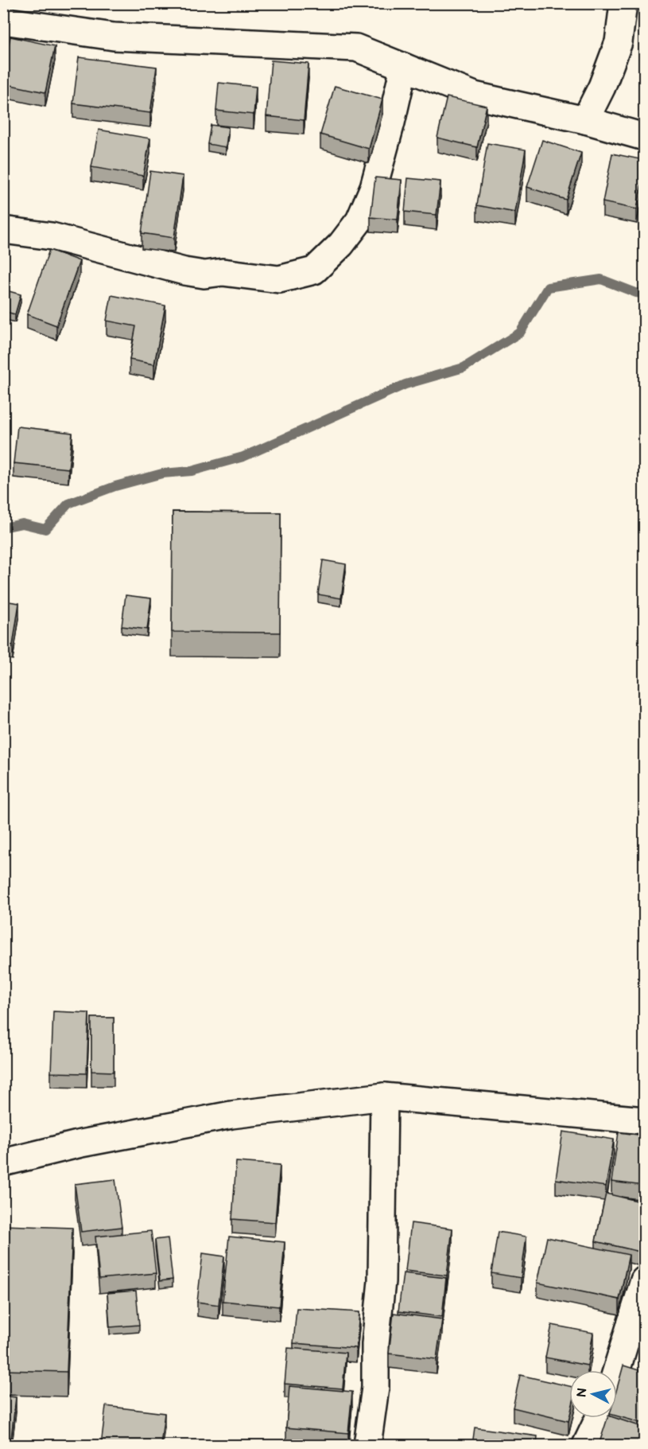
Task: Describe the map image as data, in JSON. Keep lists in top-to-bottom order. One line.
{"north":"left"}
